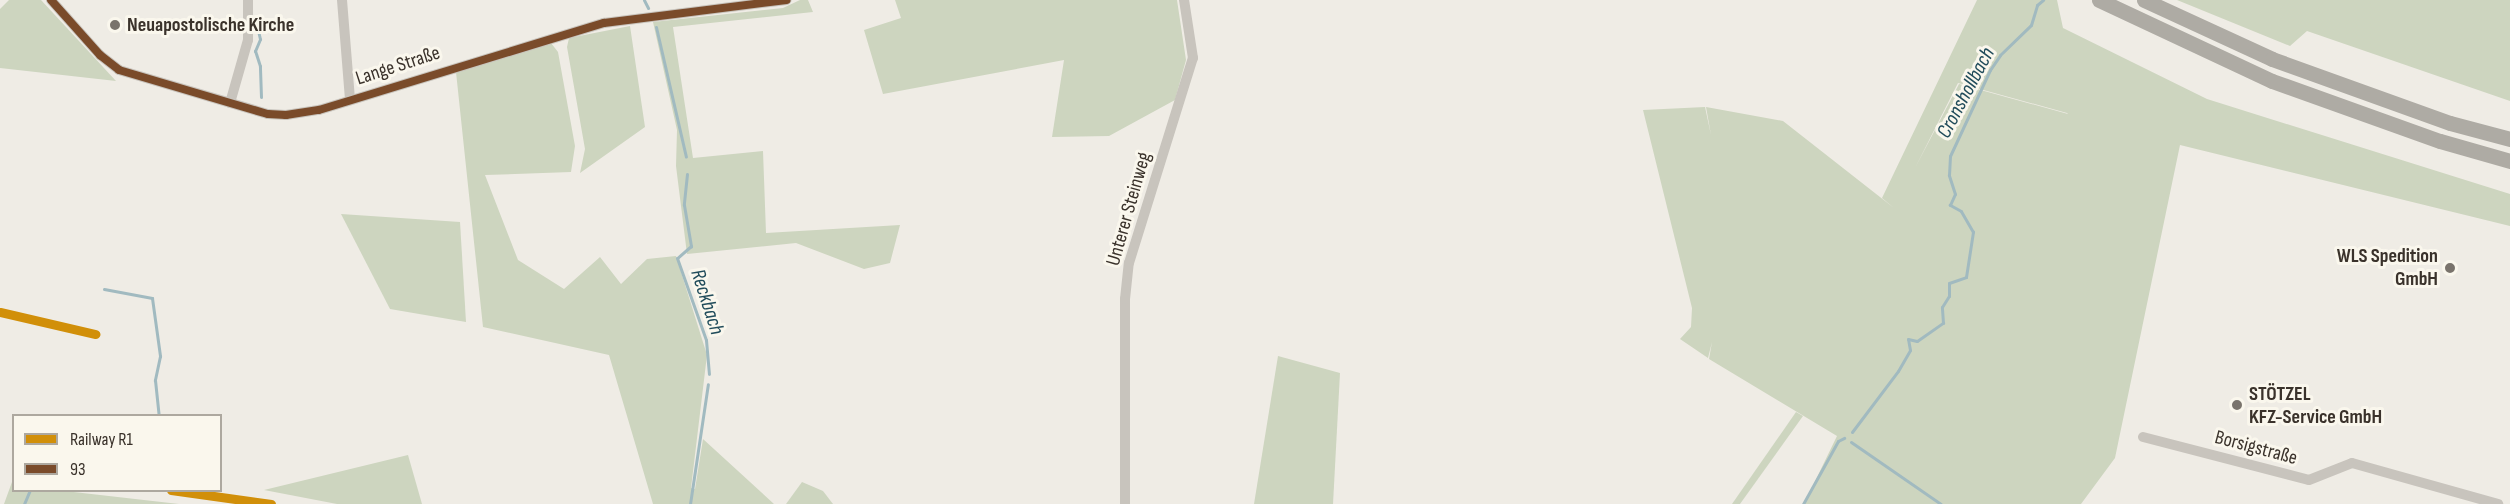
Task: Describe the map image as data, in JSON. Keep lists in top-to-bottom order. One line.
{"streets":{"street":["Lange Straße","Unterer Steinweg","Borsigstraße"]},"water":["Cronshollbach","Reckbach"],"places":["Neuapostolische Kirche","WLS Spedition GmbH","STÖTZEL KFZ-Service GmbH"],"lines":["transit line 93","rail line R1"],"legend":["Railway R1","93"]}
